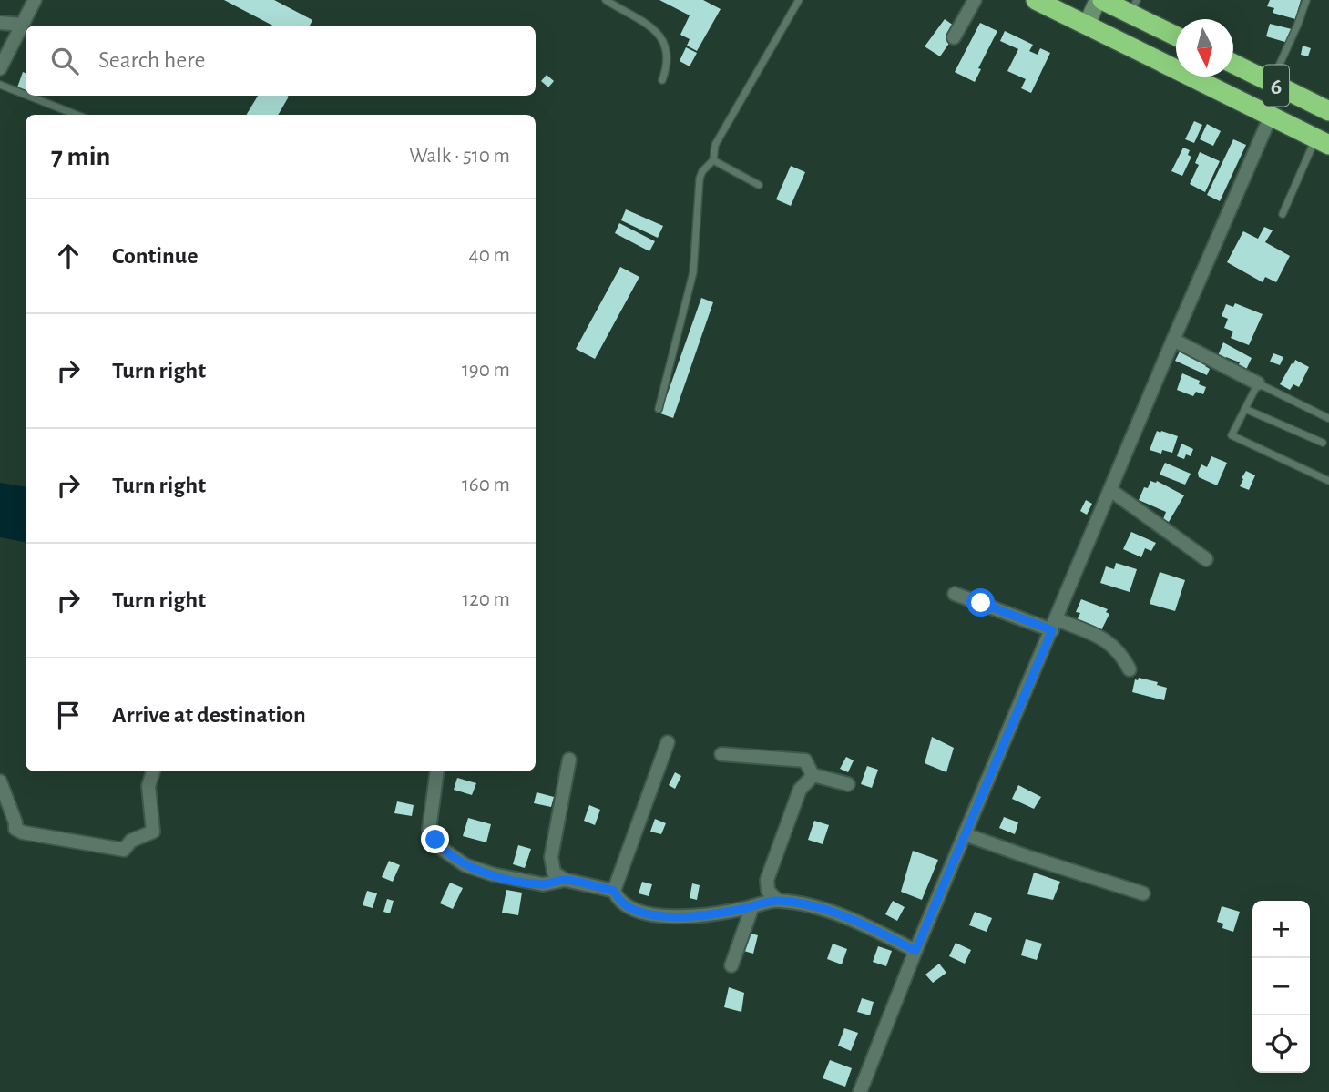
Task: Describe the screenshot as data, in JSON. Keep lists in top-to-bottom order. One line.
{"streets":{"highway":["6"]},"north":"bottom","page":{"search":"Search here","heading":["7 min","Walk · 510 m"],"list":[["Continue","40 m"],["Turn right","190 m"],["Turn right","160 m"],["Turn right","120 m"],"Arrive at destination"],"map_buttons":["+","−"]}}
